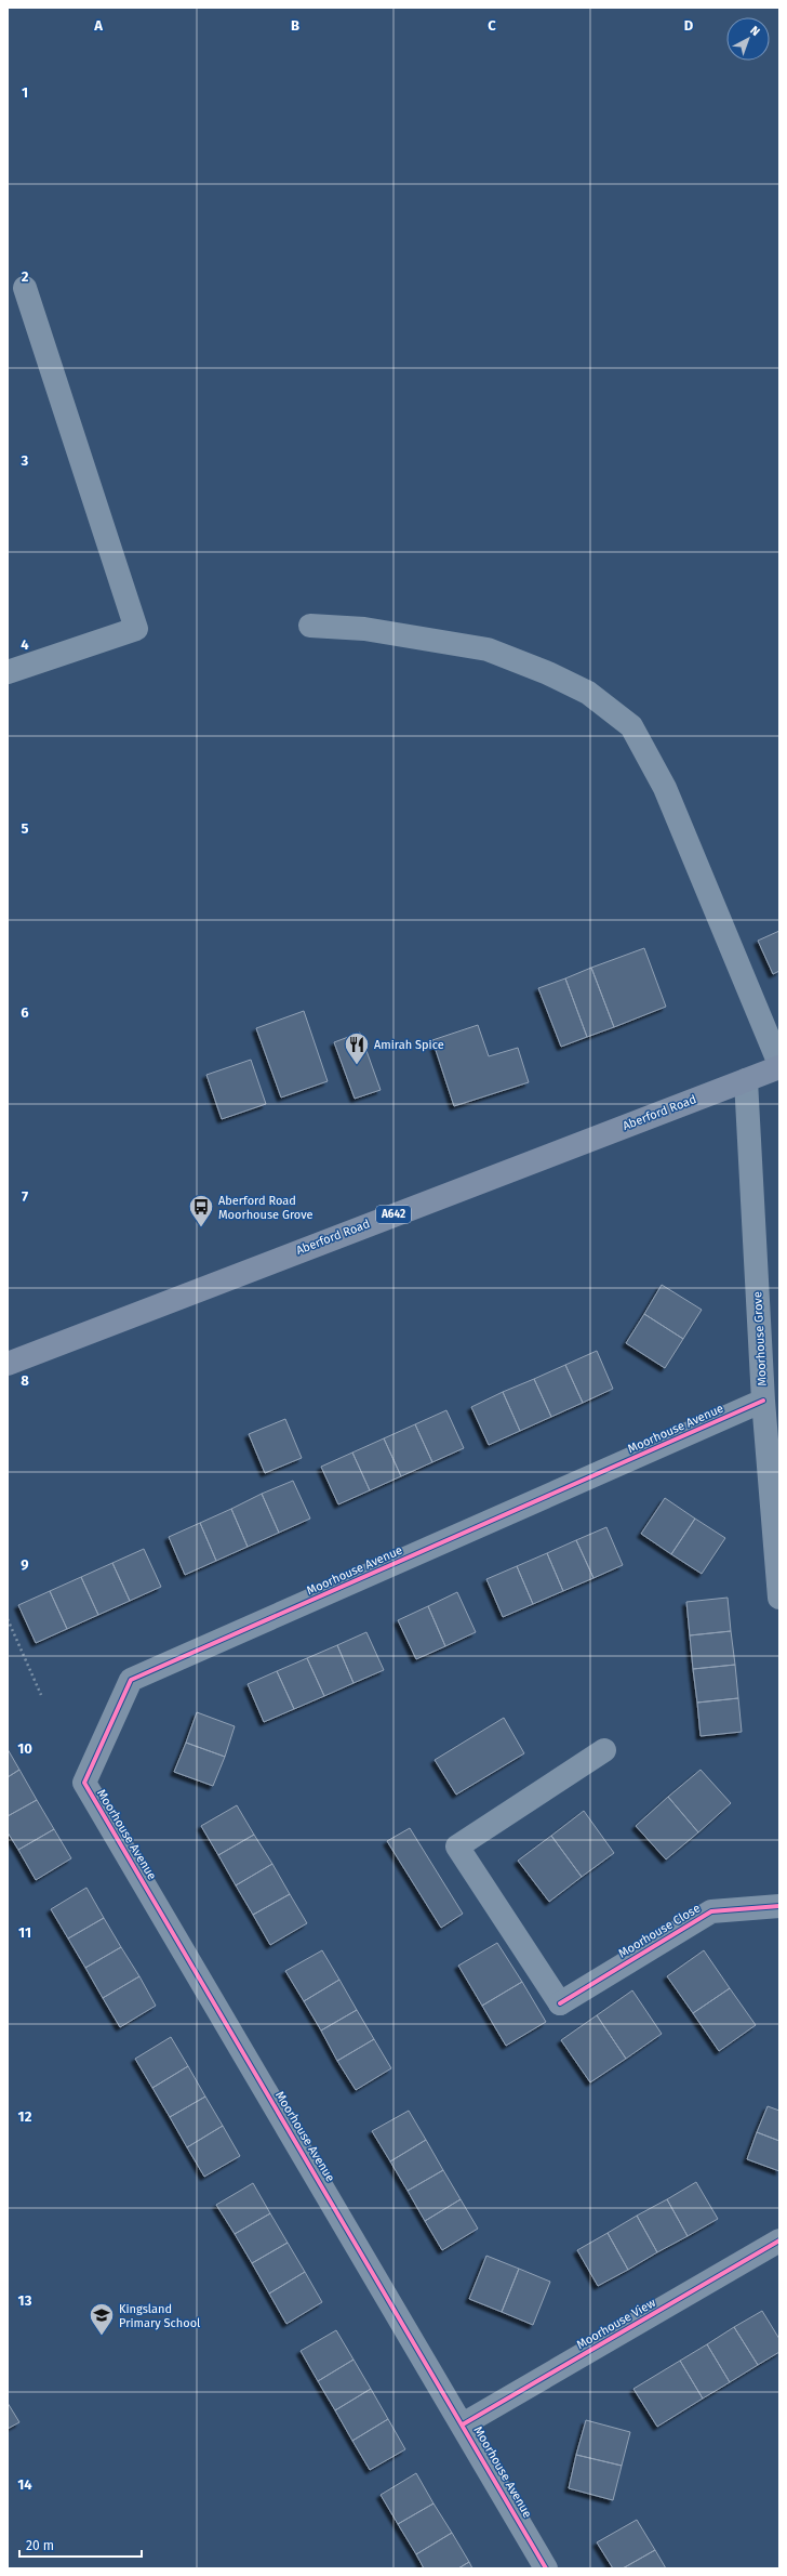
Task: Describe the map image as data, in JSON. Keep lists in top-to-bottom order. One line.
{"streets":{"main road":["Aberford Road","A642"],"street":["Moorhouse Grove","Moorhouse Avenue","Moorhouse Close","Moorhouse View"]},"crossings":[["Aberford Road","Moorhouse Grove"],["Moorhouse Grove","Moorhouse Avenue"],["Moorhouse Avenue","Moorhouse View"]],"places":{"restaurant":["Amirah Spice"],"bus stop":["Aberford Road Moorhouse Grove"],"school or university":["Kingsland Primary School"]},"scale_bar":"20 m","north":"top right","grid":{"columns":["A","B","C","D"],"rows":["1","2","3","4","5","6","7","8","9","10","11","12","13","14"]}}
